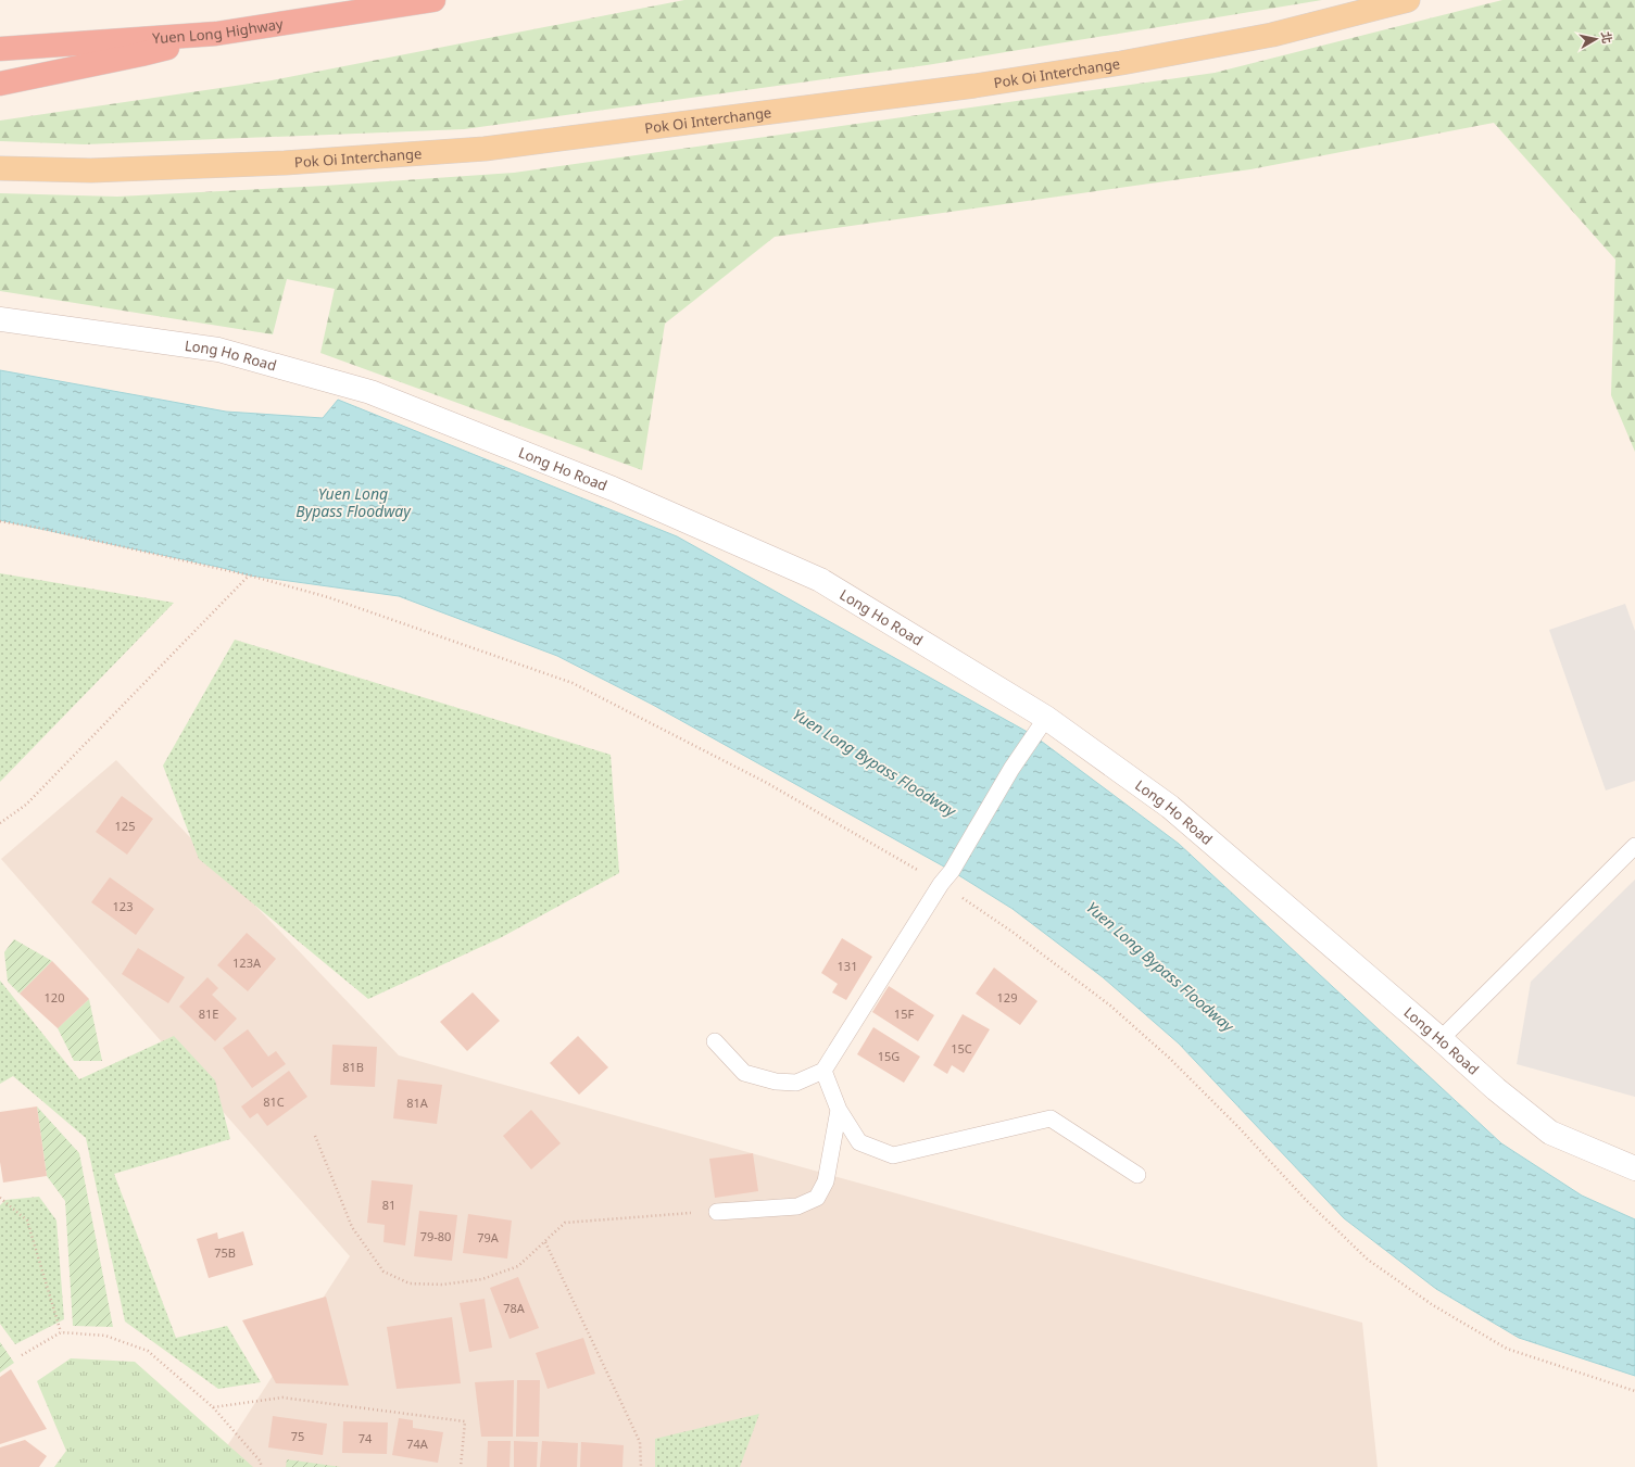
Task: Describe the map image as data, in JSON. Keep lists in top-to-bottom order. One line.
{"streets":{"highway":["Yuen Long Highway"],"main road":["Pok Oi Interchange"],"street":["Long Ho Road"]},"water":["Yuen Long Bypass Floodway"],"house_numbers":["125","123","123A","131","120","129","81E","15F","15C","15G","81B","81C","81A","81","79-80","79A","75B","78A","75","74","74A"],"north":"right"}
